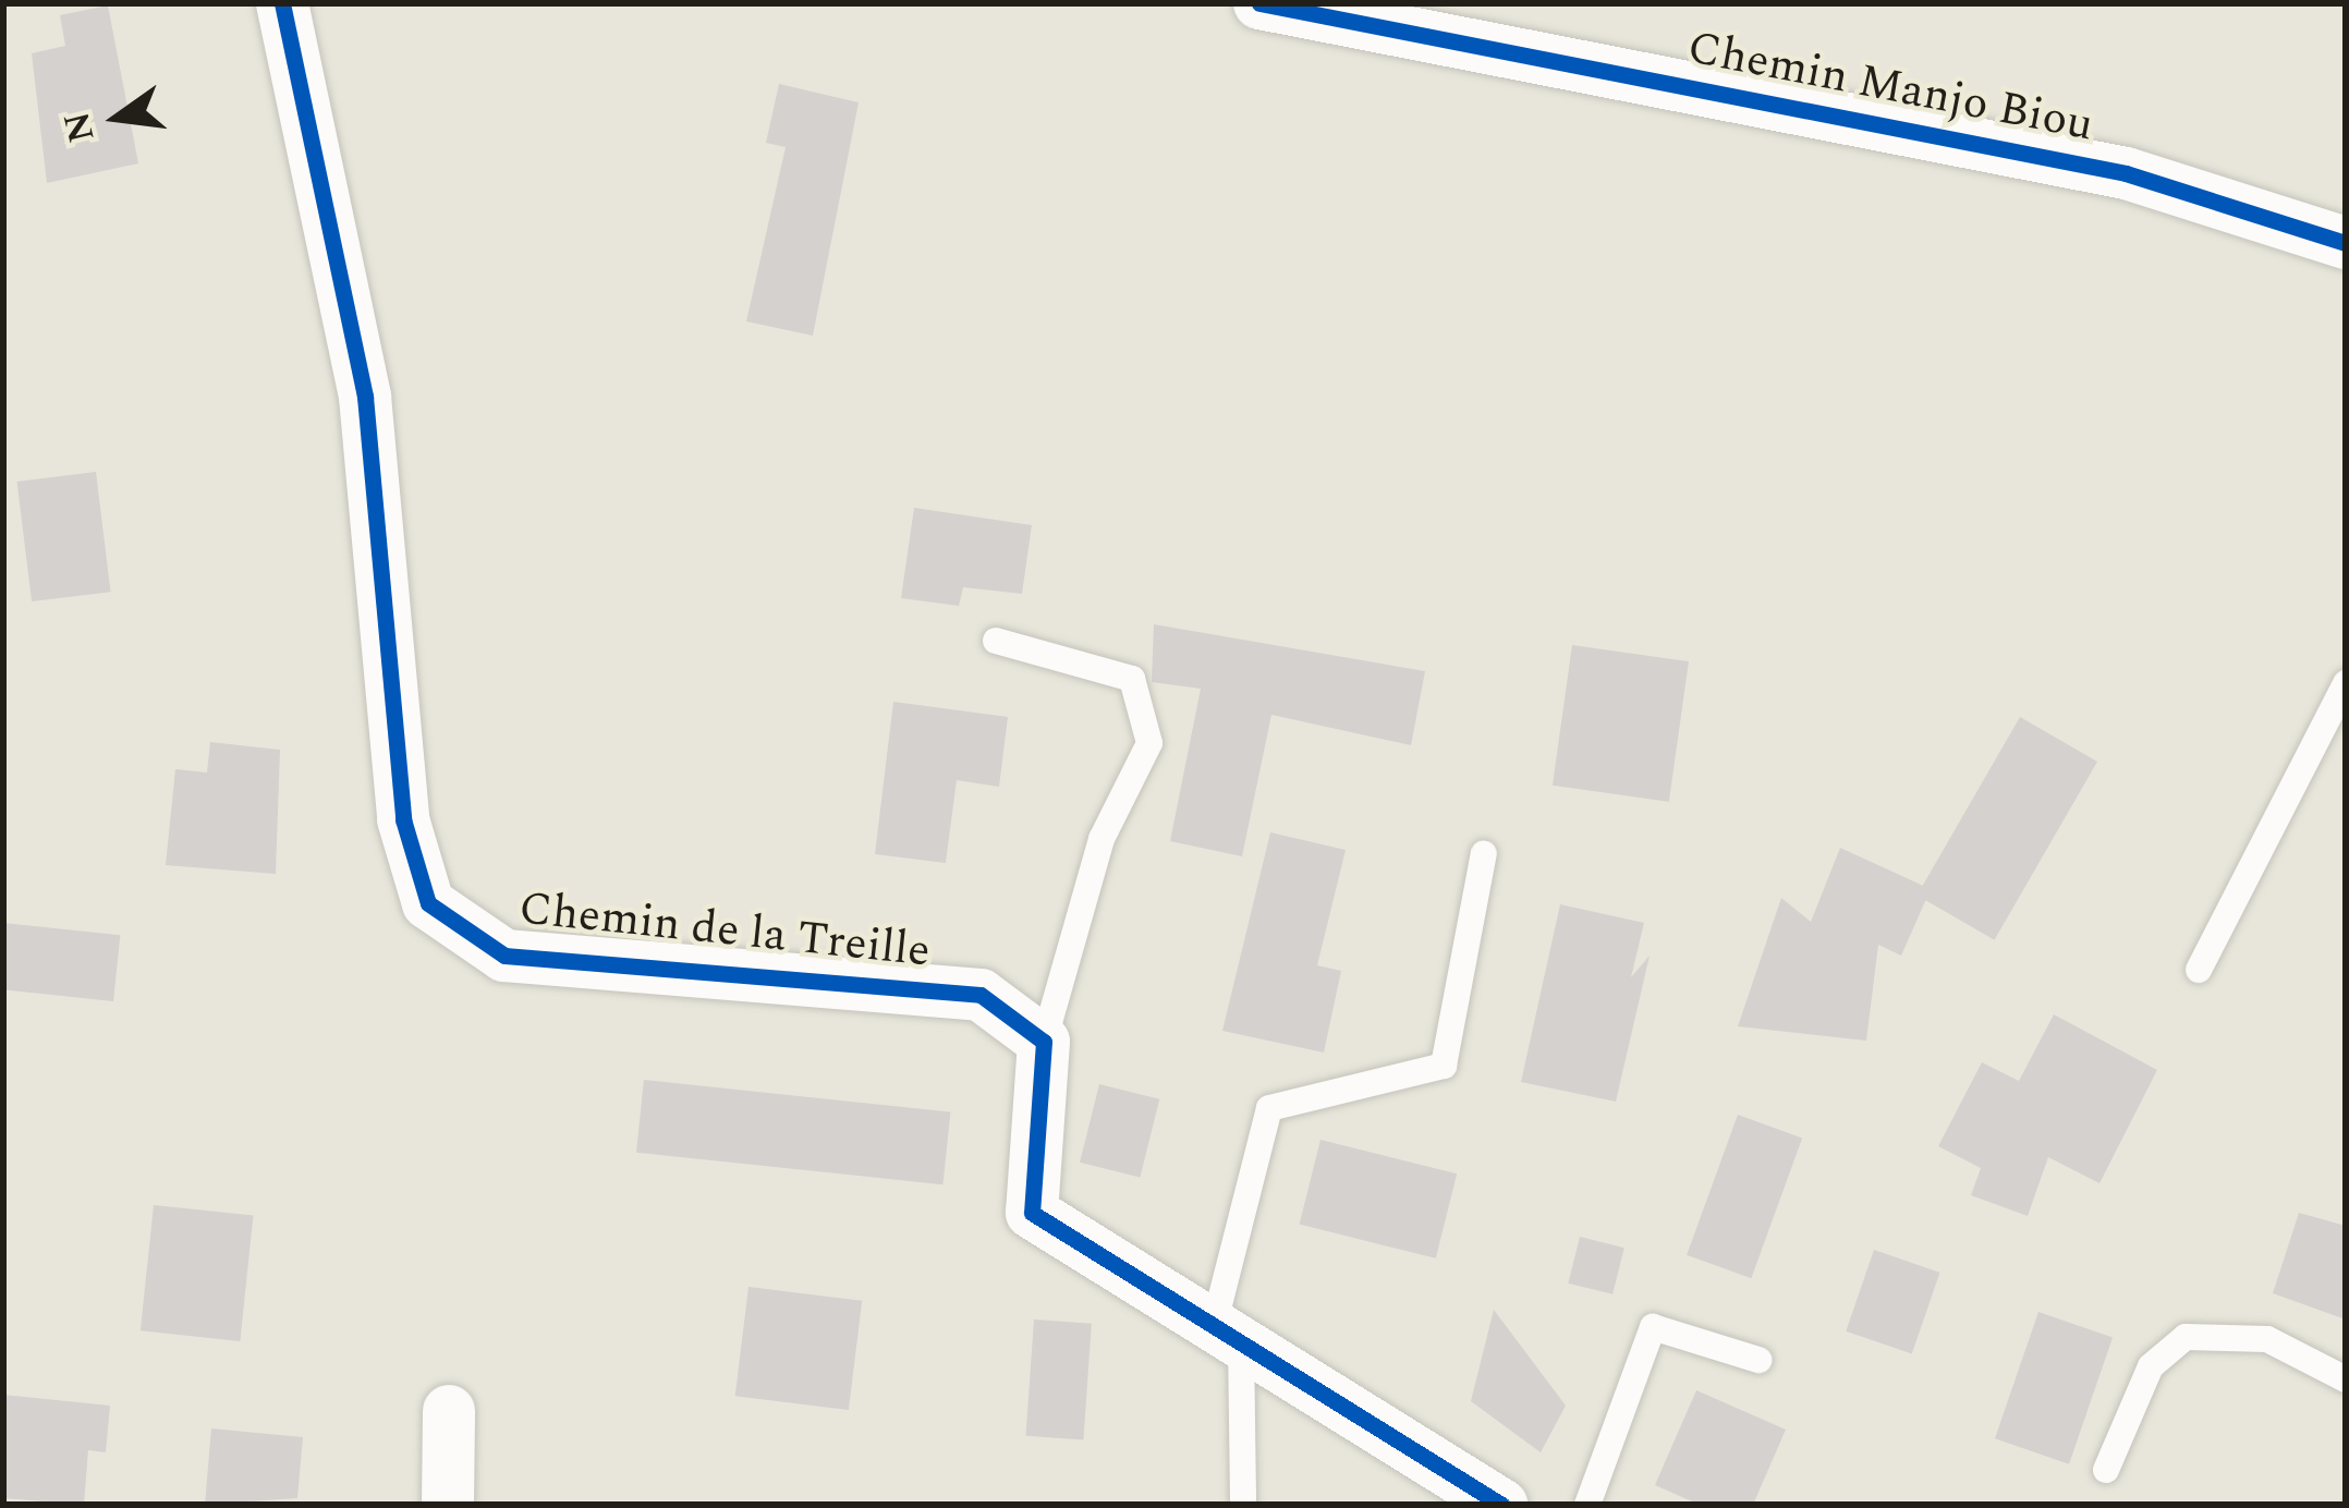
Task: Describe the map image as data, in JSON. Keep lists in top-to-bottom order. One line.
{"streets":{"street":["Chemin Manjo Biou","Chemin de la Treille"]},"north":"left"}
